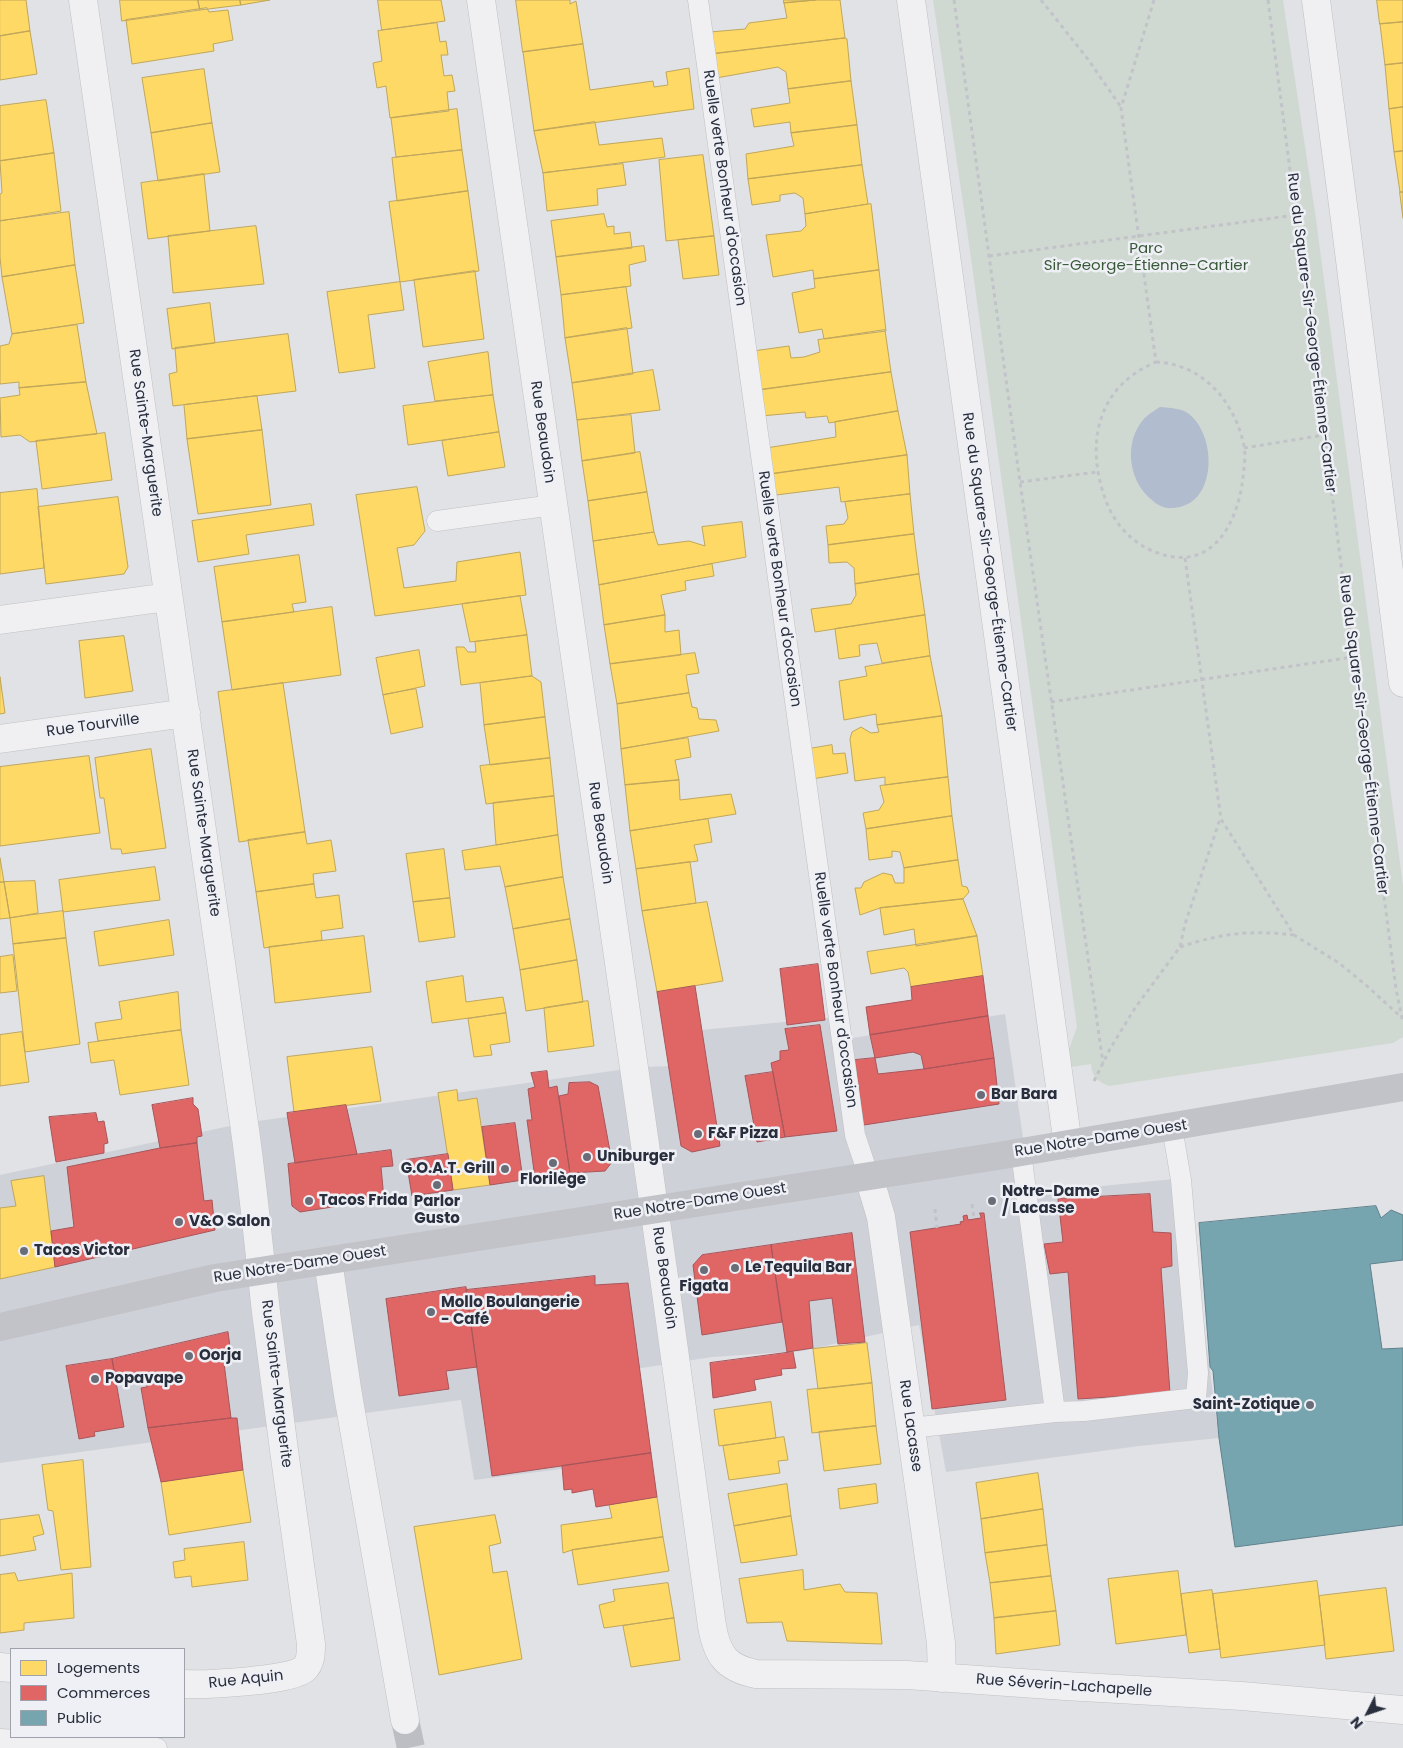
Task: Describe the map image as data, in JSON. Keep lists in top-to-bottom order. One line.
{"streets":{"main road":["Rue Notre-Dame Ouest"],"street":["Rue du Square-Sir-George-Étienne-Cartier","Rue Beaudoin","Rue Sainte-Marguerite","Rue Tourville","Rue Lacasse","Rue Aquin","Rue Séverin-Lachapelle"],"lane":["Ruelle verte Bonheur d'occasion"]},"crossings":[["Ruelle verte Bonheur d'occasion","Rue Notre-Dame Ouest"],["Ruelle verte Bonheur d'occasion","Rue Lacasse"],["Rue du Square-Sir-George-Étienne-Cartier","Rue Notre-Dame Ouest"],["Rue Beaudoin","Rue Notre-Dame Ouest"],["Rue Beaudoin","Rue Séverin-Lachapelle"],["Rue Sainte-Marguerite","Rue Tourville"],["Rue Sainte-Marguerite","Rue Notre-Dame Ouest"],["Rue Sainte-Marguerite","Rue Aquin"],["Rue Notre-Dame Ouest","Rue Lacasse"],["Rue Lacasse","Rue Séverin-Lachapelle"]],"parks":["Parc Sir-George-Étienne-Cartier"],"places":["Bar Bara","F&F Pizza","Uniburger","Florilège","G.O.A.T. Grill","Parlor Gusto","Tacos Frida","Notre-Dame / Lacasse","V&O Salon","Tacos Victor","Le Tequila Bar","Figata","Mollo Boulangerie - Café","Oorja","Popavape","Saint-Zotique"],"legend":["Logements","Commerces","Public"],"north":"bottom left"}
